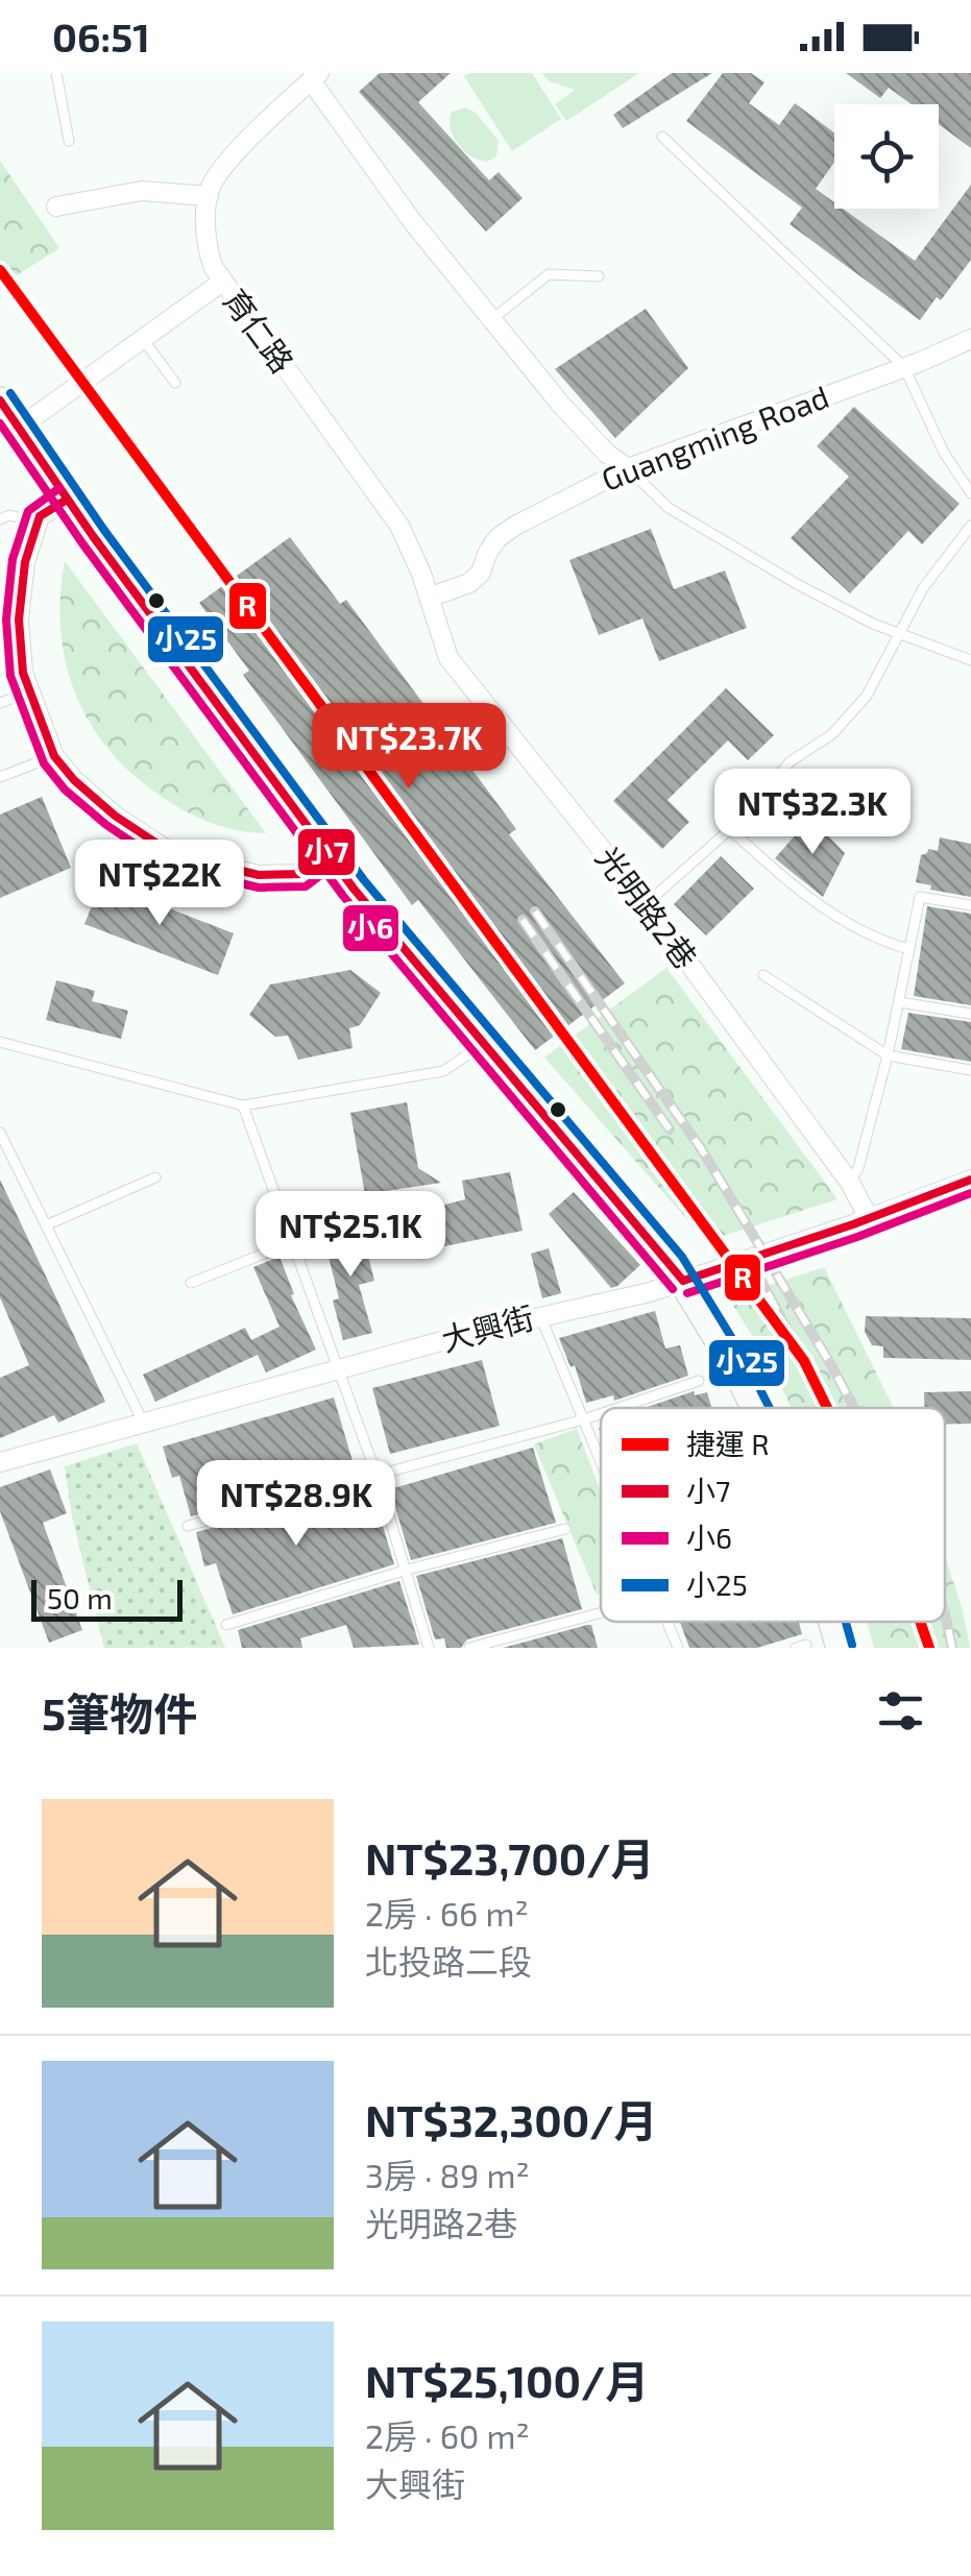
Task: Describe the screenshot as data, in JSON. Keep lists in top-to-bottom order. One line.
{"streets":{"street":["育仁路","Guangming Road","光明路2巷","大興街"]},"crossings":[["育仁路","Guangming Road"],["育仁路","光明路2巷"],["Guangming Road","光明路2巷"],["光明路2巷","大興街"]],"lines":["metro line R","transit line 小25","transit line 小7","transit line 小6"],"legend":["捷運 R","小7","小6","小25"],"scale_bar":"50 m","page":{"status":"06:51","price":["NT$23.7K","NT$32.3K","NT$22K","NT$25.1K","NT$28.9K"],"scale":"50 m","heading":"5筆物件","list":[{"name":"NT$23,700/月","note":"2房 · 66 m² · 北投路二段"},{"name":"NT$32,300/月","note":"3房 · 89 m² · 光明路2巷"},{"name":"NT$25,100/月","note":"2房 · 60 m² · 大興街"}]}}
